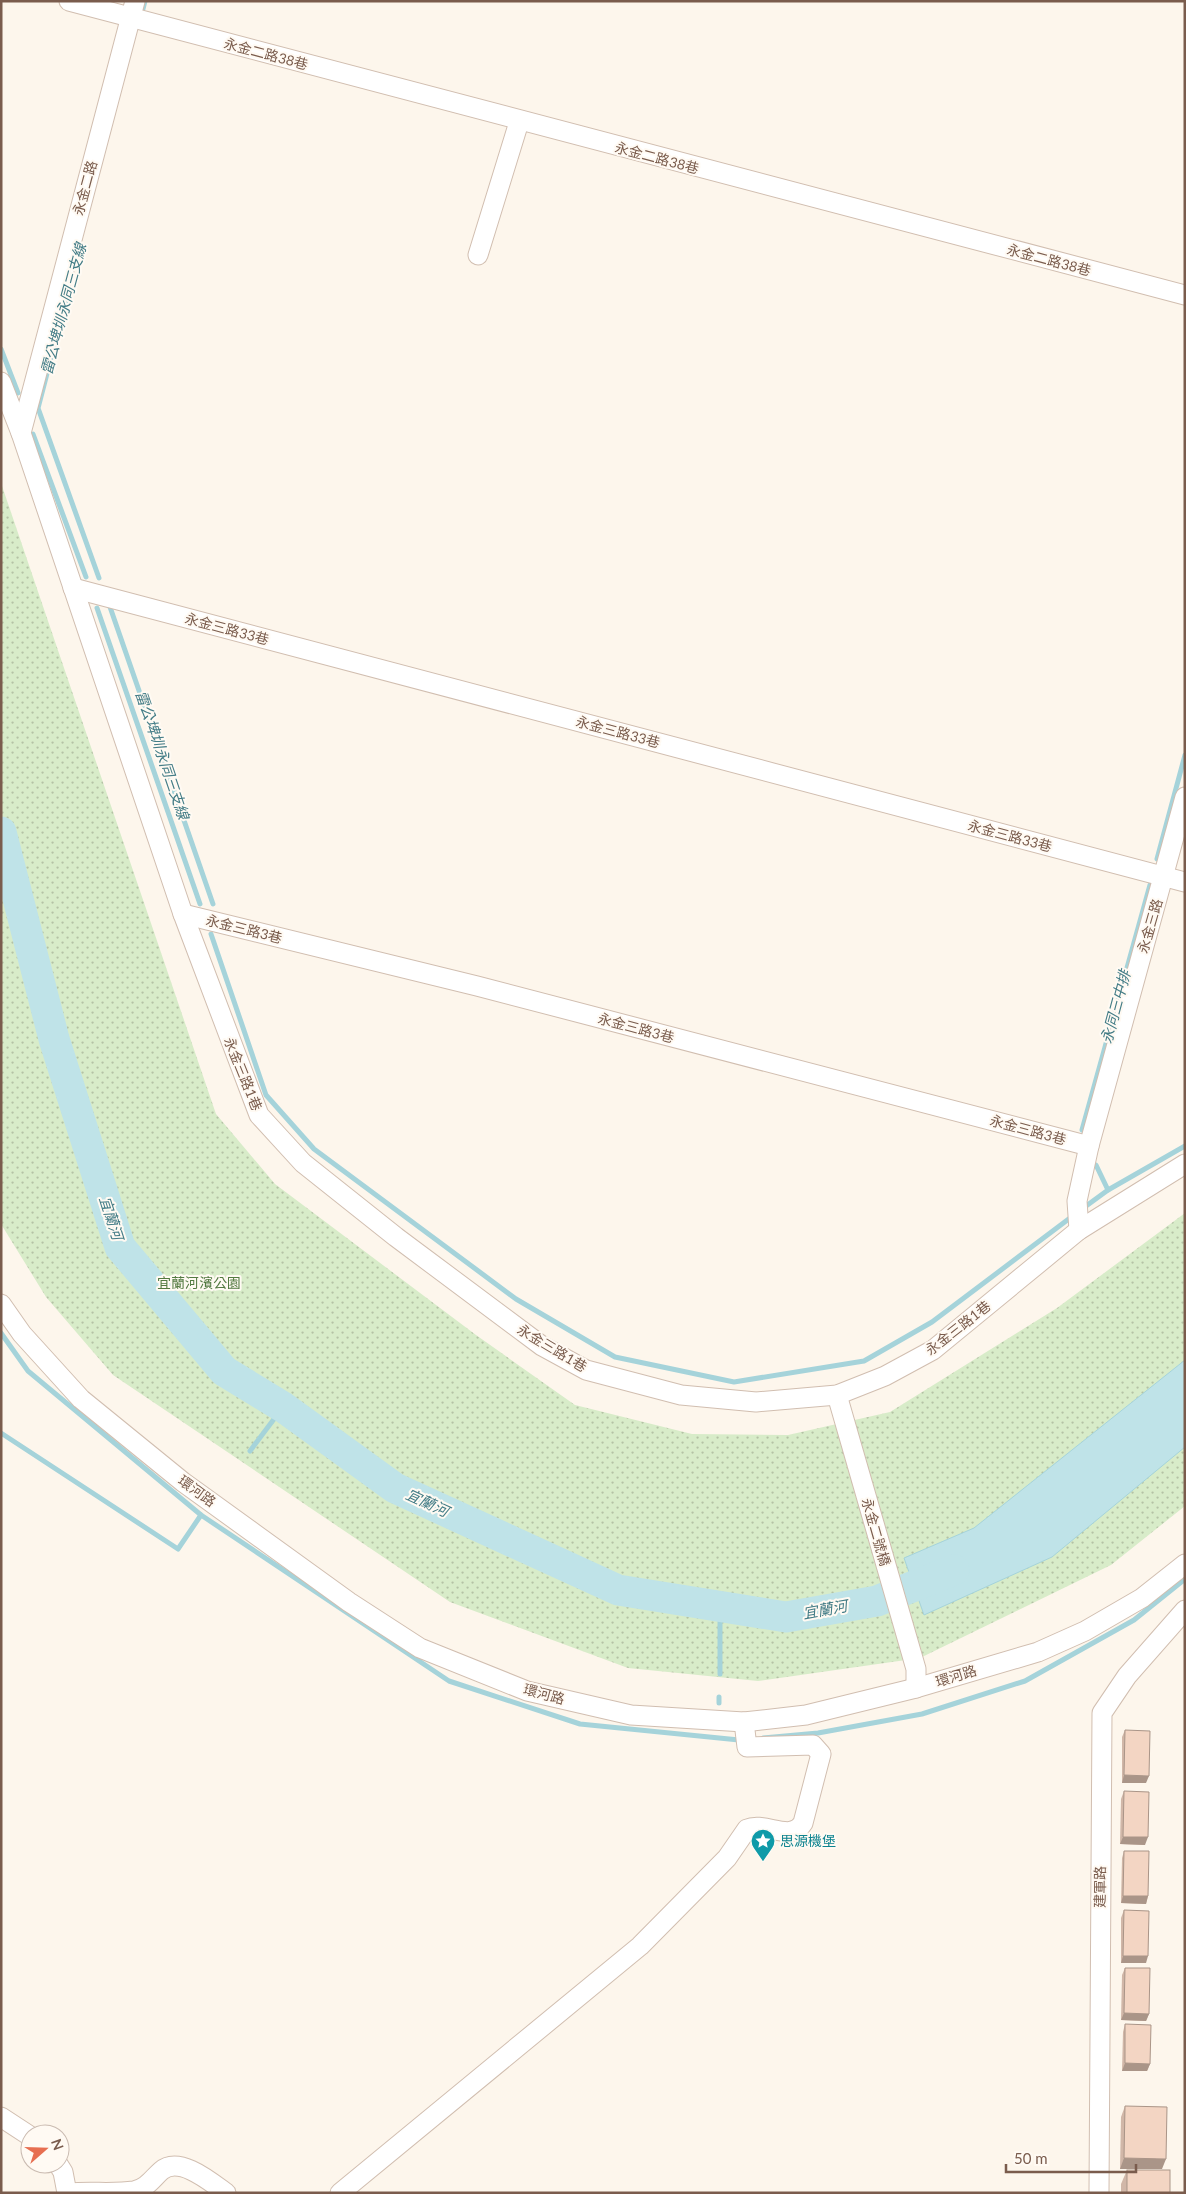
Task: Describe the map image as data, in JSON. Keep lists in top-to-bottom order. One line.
{"streets":{"street":["永金二路38巷","永金二路","永金三路33巷","永金三路","永金三路3巷","永金三路1巷","環河路","永金二號橋","建軍路"]},"crossings":[["永金二路38巷","永金二路"],["永金二路","永金三路1巷"],["永金三路33巷","永金三路"],["永金三路33巷","永金三路1巷"],["永金三路","永金三路3巷"],["永金三路","永金三路1巷"],["永金三路3巷","永金三路1巷"],["永金三路1巷","永金二號橋"],["環河路","永金二號橋"]],"water":["雷公埤圳永同三支線","永同三中排","宜蘭河"],"parks":["宜蘭河濱公園"],"places":{"place":["思源機堡"]},"scale_bar":"50 m","north":"right"}
